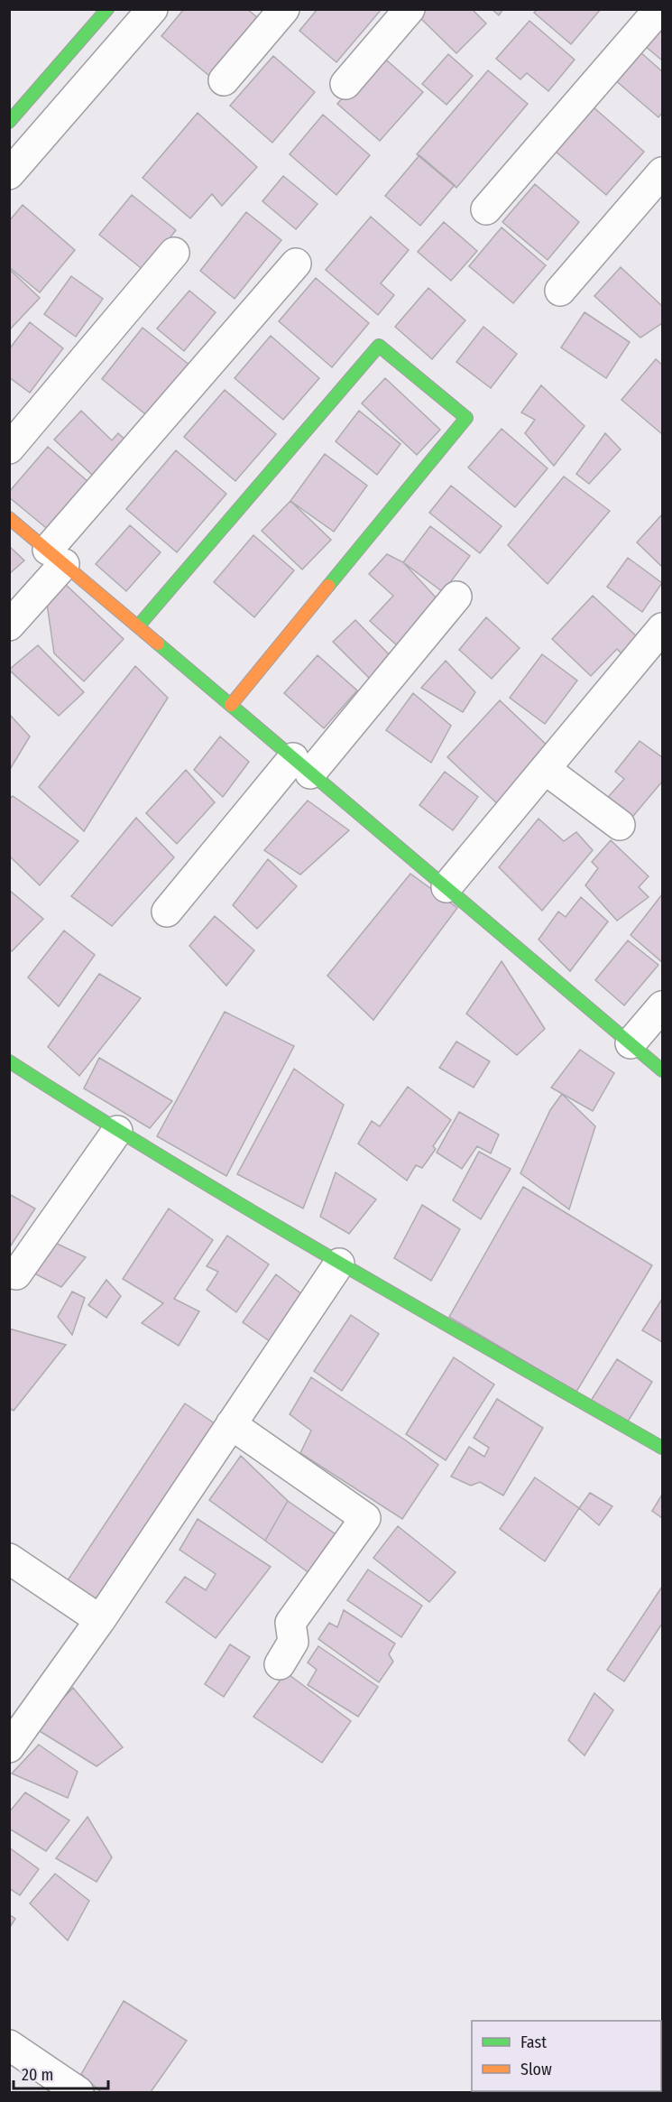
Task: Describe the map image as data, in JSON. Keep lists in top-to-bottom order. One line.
{"legend":["Fast","Slow"],"scale_bar":"20 m"}
